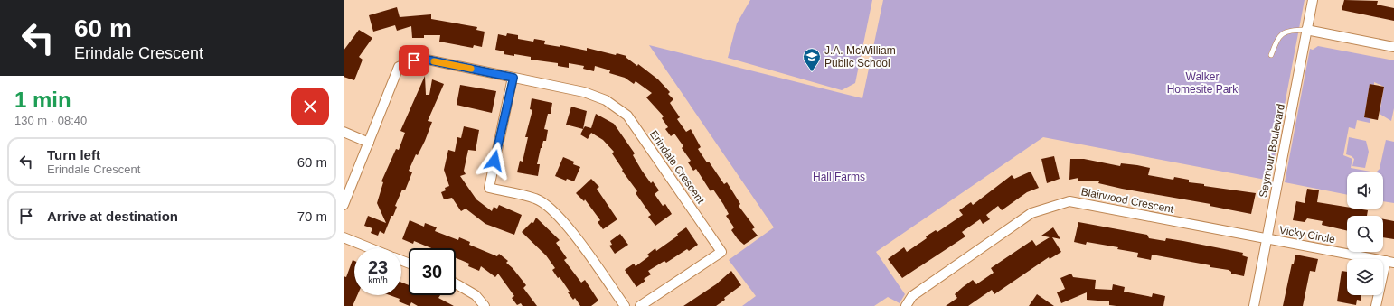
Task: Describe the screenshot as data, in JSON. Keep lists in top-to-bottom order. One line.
{"streets":{"street":["Seymour Boulevard","Erindale Crescent","Blairwood Crescent","Vicky Circle"]},"crossings":[["Seymour Boulevard","Blairwood Crescent"],["Seymour Boulevard","Vicky Circle"],["Blairwood Crescent","Vicky Circle"]],"parks":["Walker Homesite Park","Hall Farms"],"places":{"school or university":["J.A. McWilliam Public School"]},"page":{"turn":["60 m","Erindale Crescent"],"heading":["1 min","130 m · 08:40"],"list":[{"name":"Turn left","note":"Erindale Crescent","value":"60 m"},{"name":"Arrive at destination","value":"70 m"}],"speed":"23 km/h","limit":"30"}}
